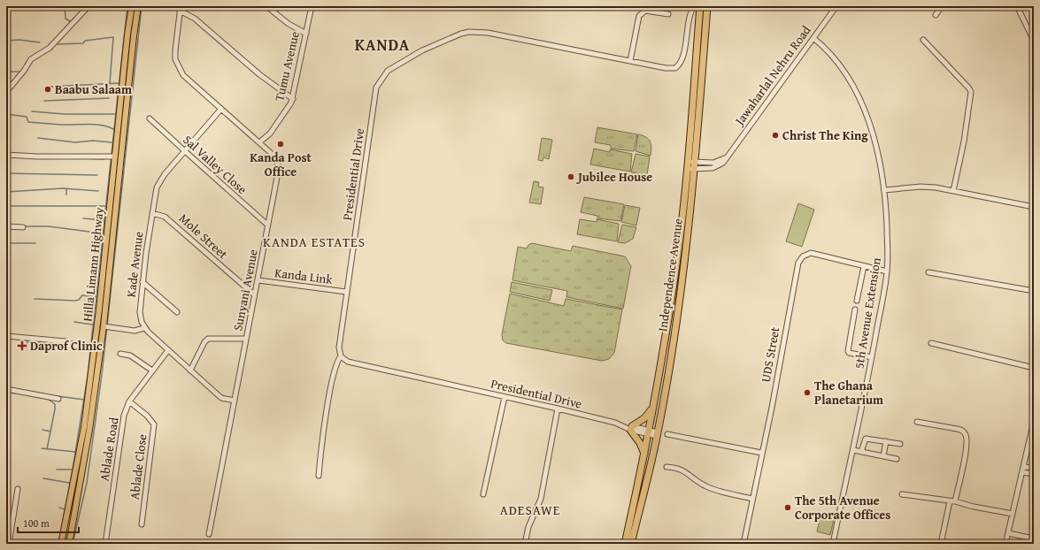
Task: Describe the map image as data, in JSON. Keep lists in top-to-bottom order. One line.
{"streets":{"highway":["Independence Avenue"],"main road":["Hilla Limann Highway"],"street":["Tumu Avenue","Jawaharlal Nehru Road","Sal Valley Close","Presidential Drive","Mole Street","Kade Avenue","Kanda Link","Sunyani Avenue","5th Avenue Extension","UDS Street","Ablade Road","Ablade Close"]},"crossings":[["Tumu Avenue","Sunyani Avenue"],["Jawaharlal Nehru Road","Independence Avenue"],["Jawaharlal Nehru Road","5th Avenue Extension"],["Sal Valley Close","Kade Avenue"],["Sal Valley Close","Sunyani Avenue"],["Presidential Drive","Independence Avenue"],["Presidential Drive","Kanda Link"],["Mole Street","Kade Avenue"],["Mole Street","Sunyani Avenue"],["Kade Avenue","Sunyani Avenue"],["Kanda Link","Sunyani Avenue"],["5th Avenue Extension","UDS Street"],["Ablade Road","Ablade Close"]],"districts":["KANDA","KANDA ESTATES","ADESAWE"],"places":{"other":["Baabu Salaam","Christ The King","Kanda Post Office","Jubilee House","The Ghana Planetarium","The 5th Avenue Corporate Offices"],"health":["Daprof Clinic"]},"scale_bar":"100 m"}
